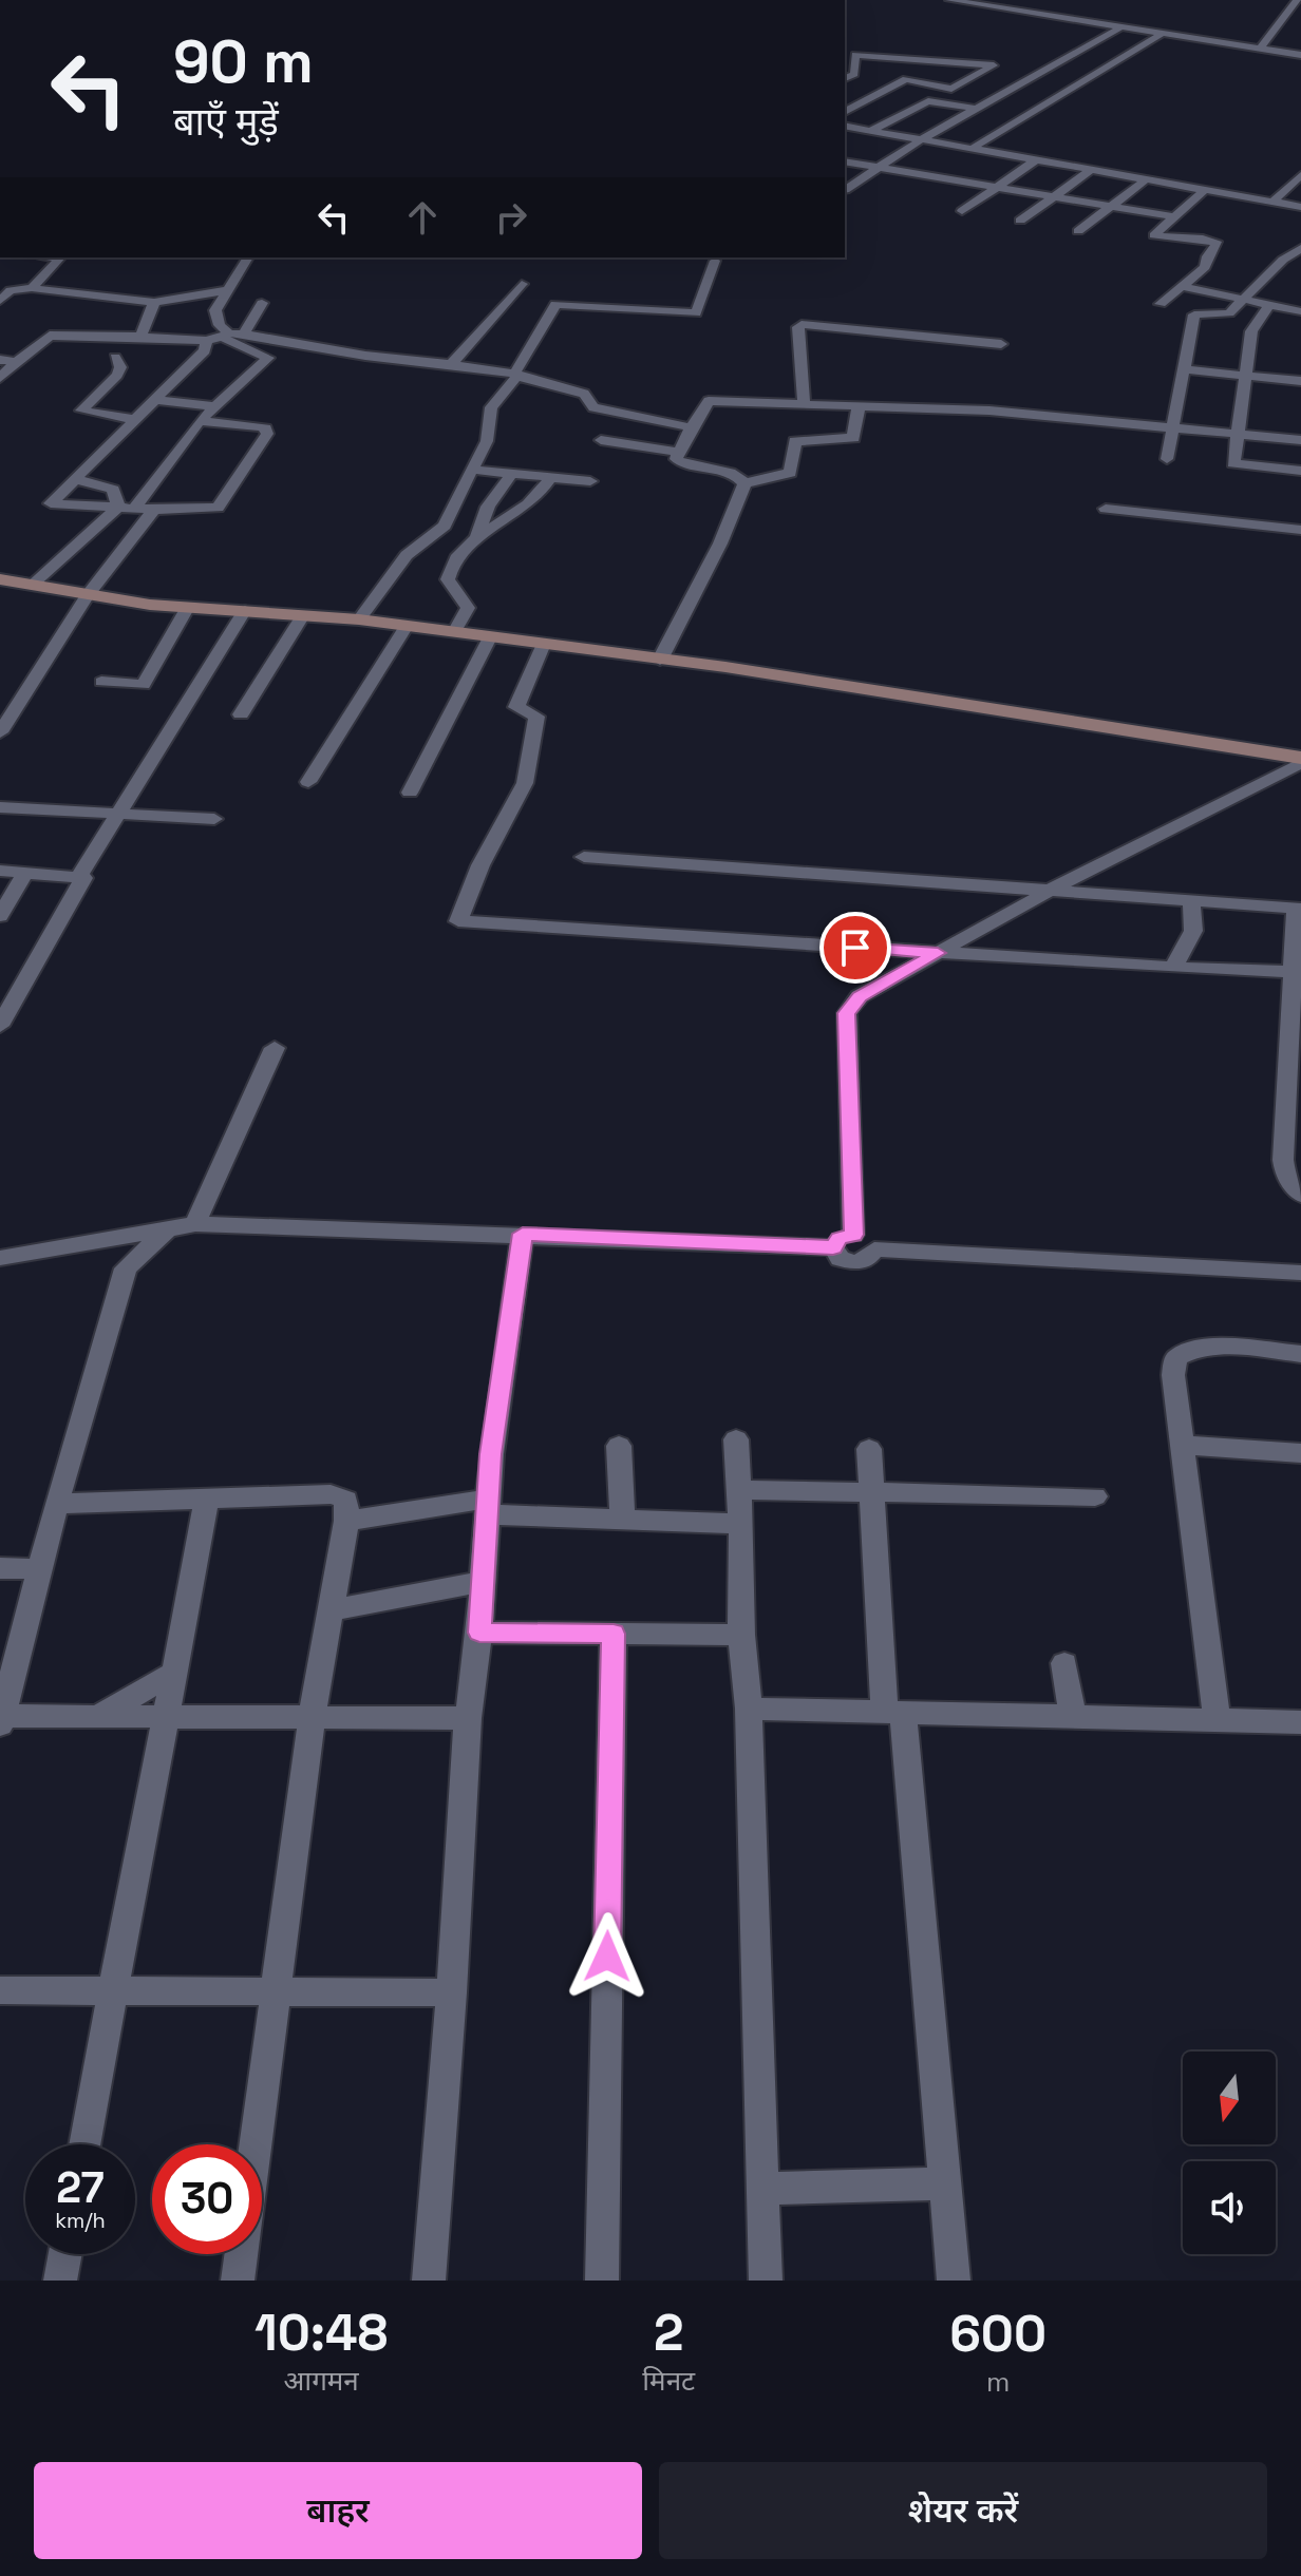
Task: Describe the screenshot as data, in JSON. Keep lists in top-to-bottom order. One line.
{"north":"bottom","page":{"turn":["90 m","बाएँ मुड़ें"],"speed":"27 km/h","limit":"30","eta":["10:48","आगमन","2","मिनट","600","m"],"buttons":["बाहर","शेयर करें"]}}
